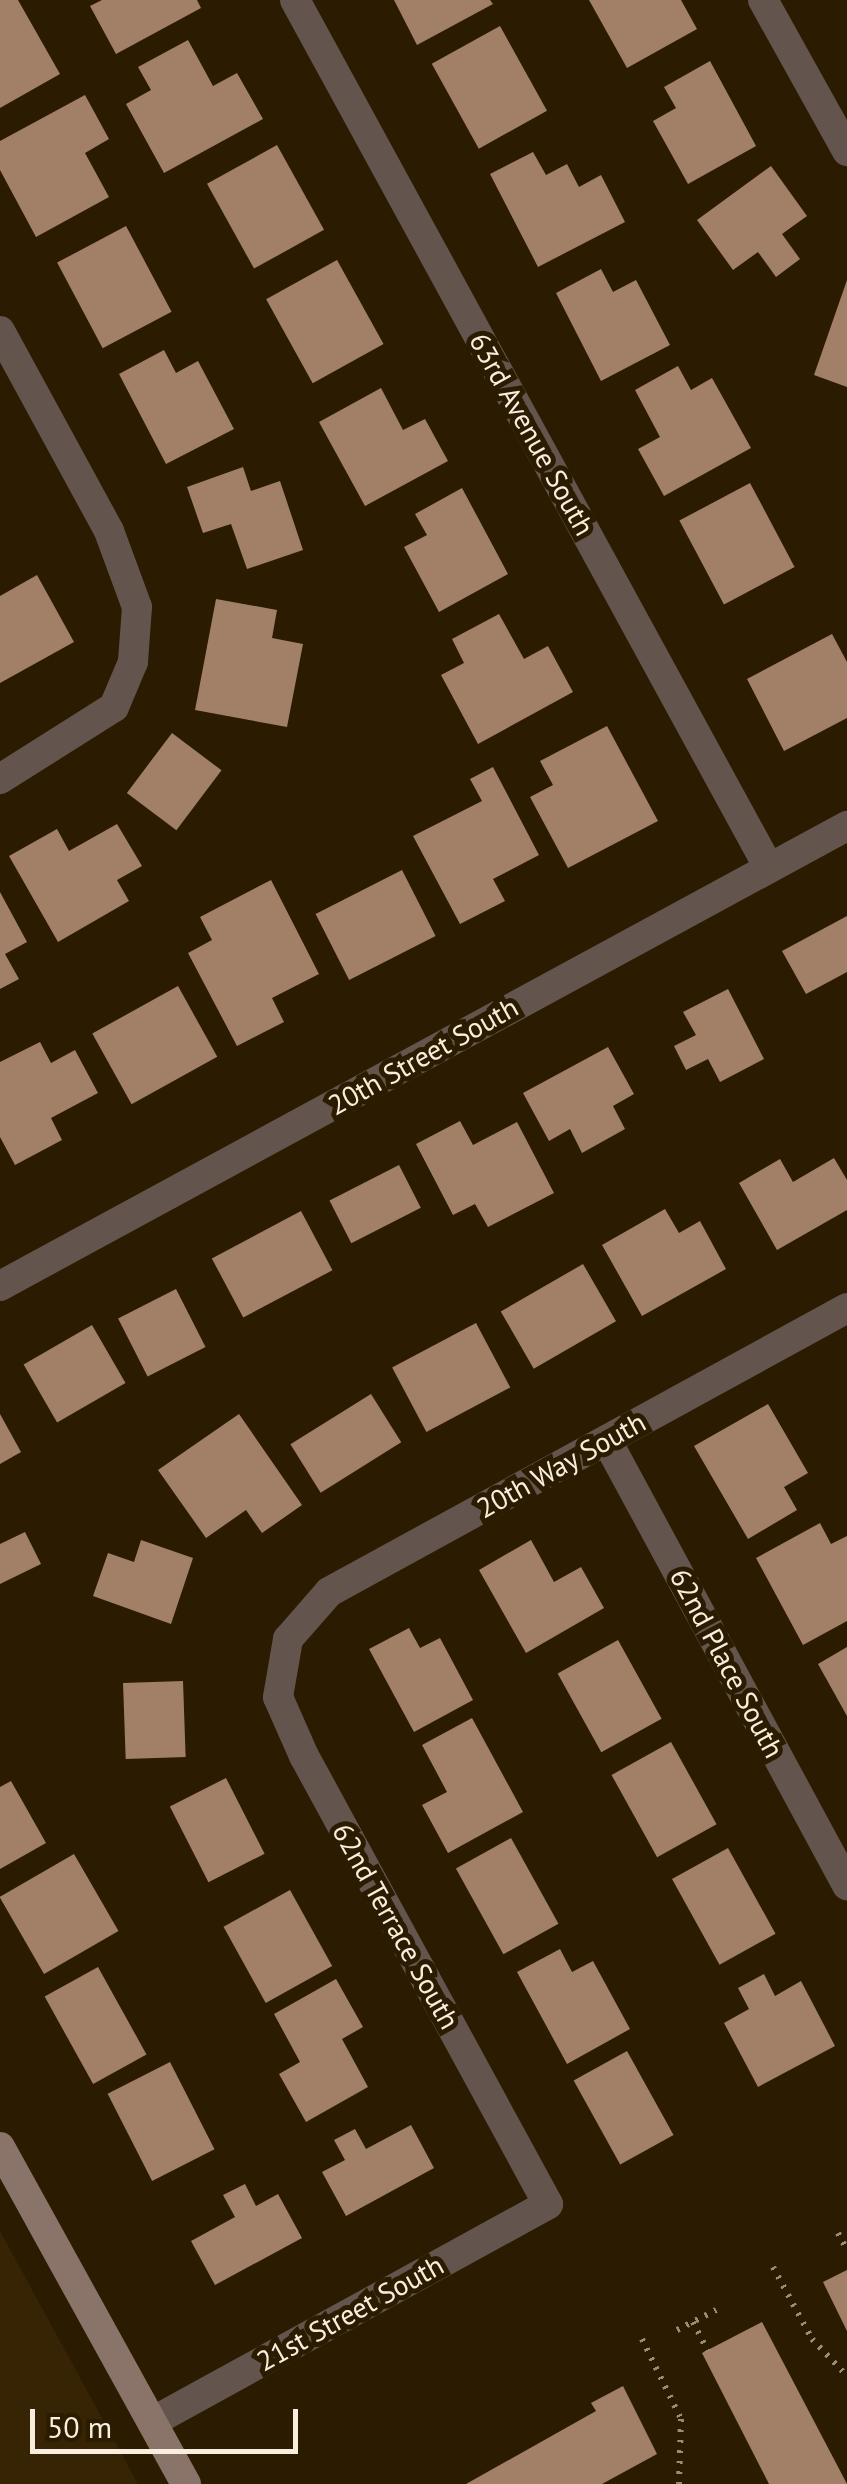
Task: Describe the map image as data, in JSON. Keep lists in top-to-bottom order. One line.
{"streets":{"street":["63rd Avenue South","20th Street South","20th Way South","62nd Place South","62nd Terrace South","21st Street South"]},"crossings":[["63rd Avenue South","20th Street South"],["20th Way South","62nd Place South"],["20th Way South","62nd Terrace South"],["62nd Terrace South","21st Street South"]],"scale_bar":"50 m"}
